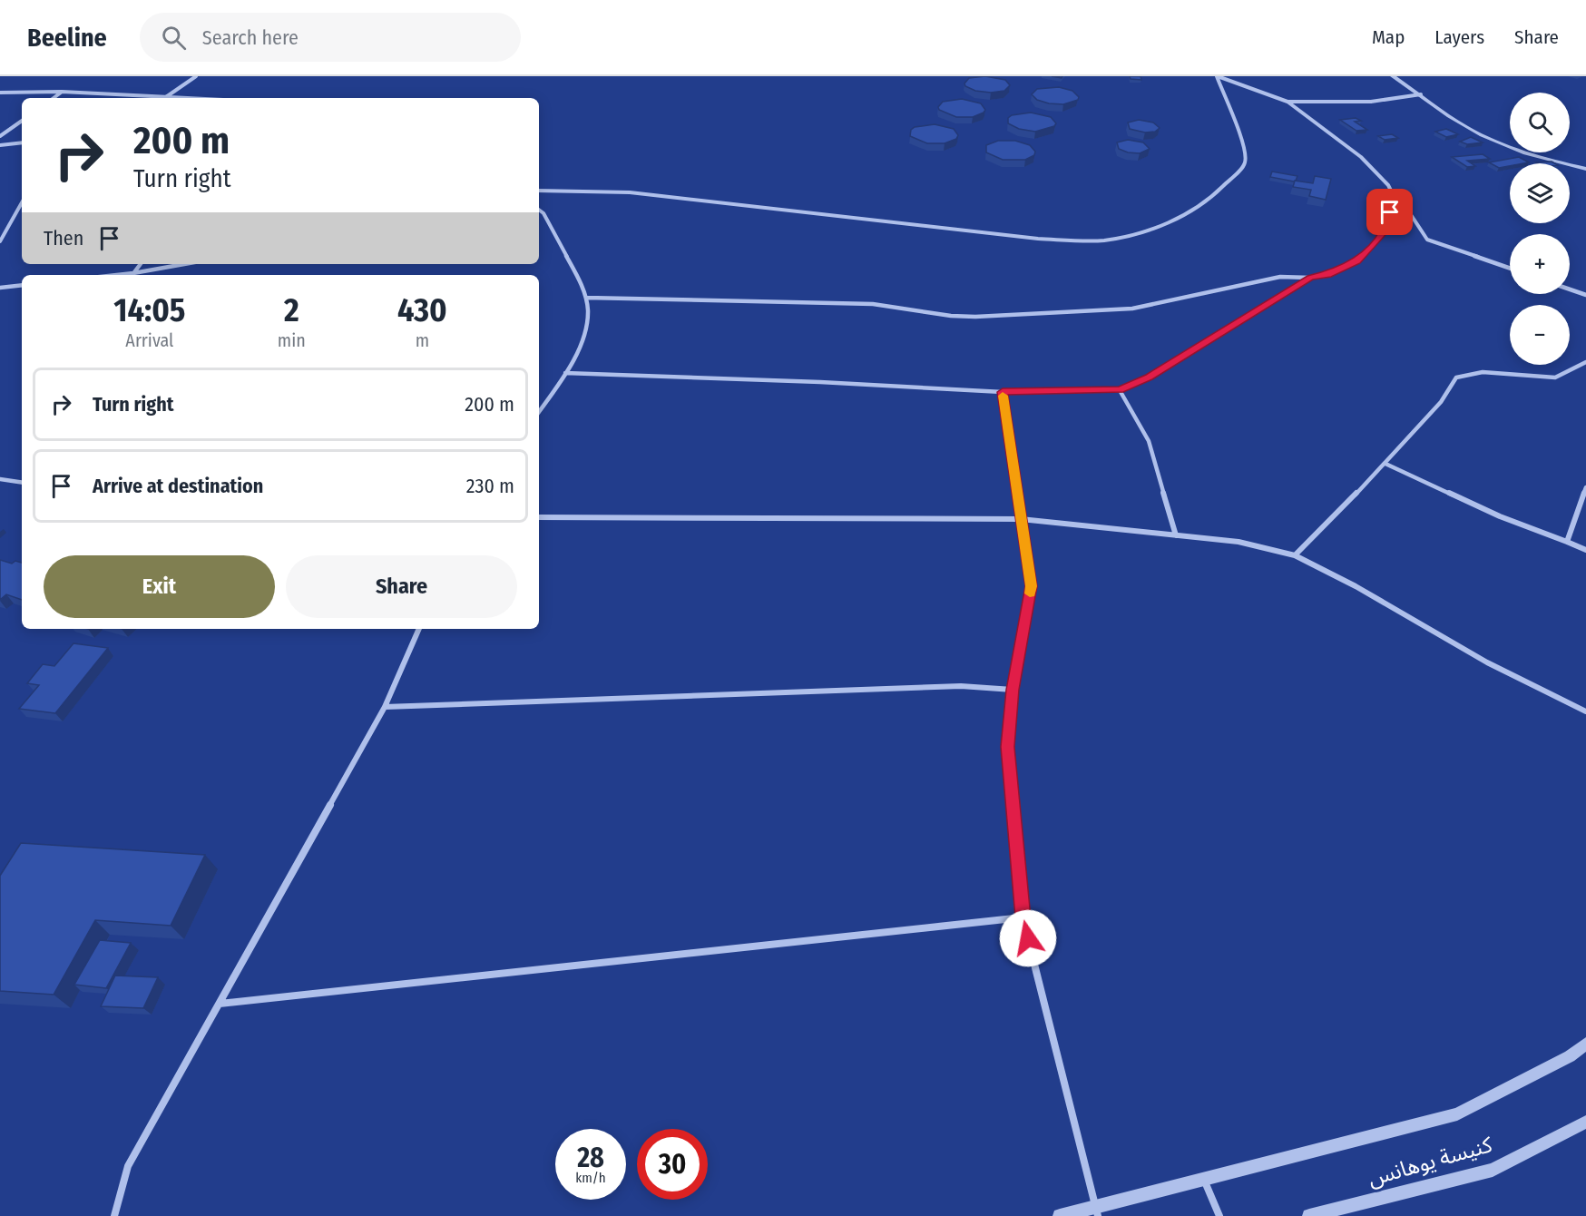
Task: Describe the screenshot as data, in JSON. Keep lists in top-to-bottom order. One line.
{"streets":{"street":["كنيسة يوهانس"]},"page":{"header":"Beeline","search":"Search here","nav":["Map","Layers","Share"],"map_buttons":["+","−"],"turn":["200 m","Turn right"],"then":"Then","eta":["14:05","Arrival","2","min","430","m"],"list":[{"name":"Turn right","value":"200 m"},{"name":"Arrive at destination","value":"230 m"}],"buttons":["Exit","Share"],"speed":"28 km/h","limit":"30"}}
